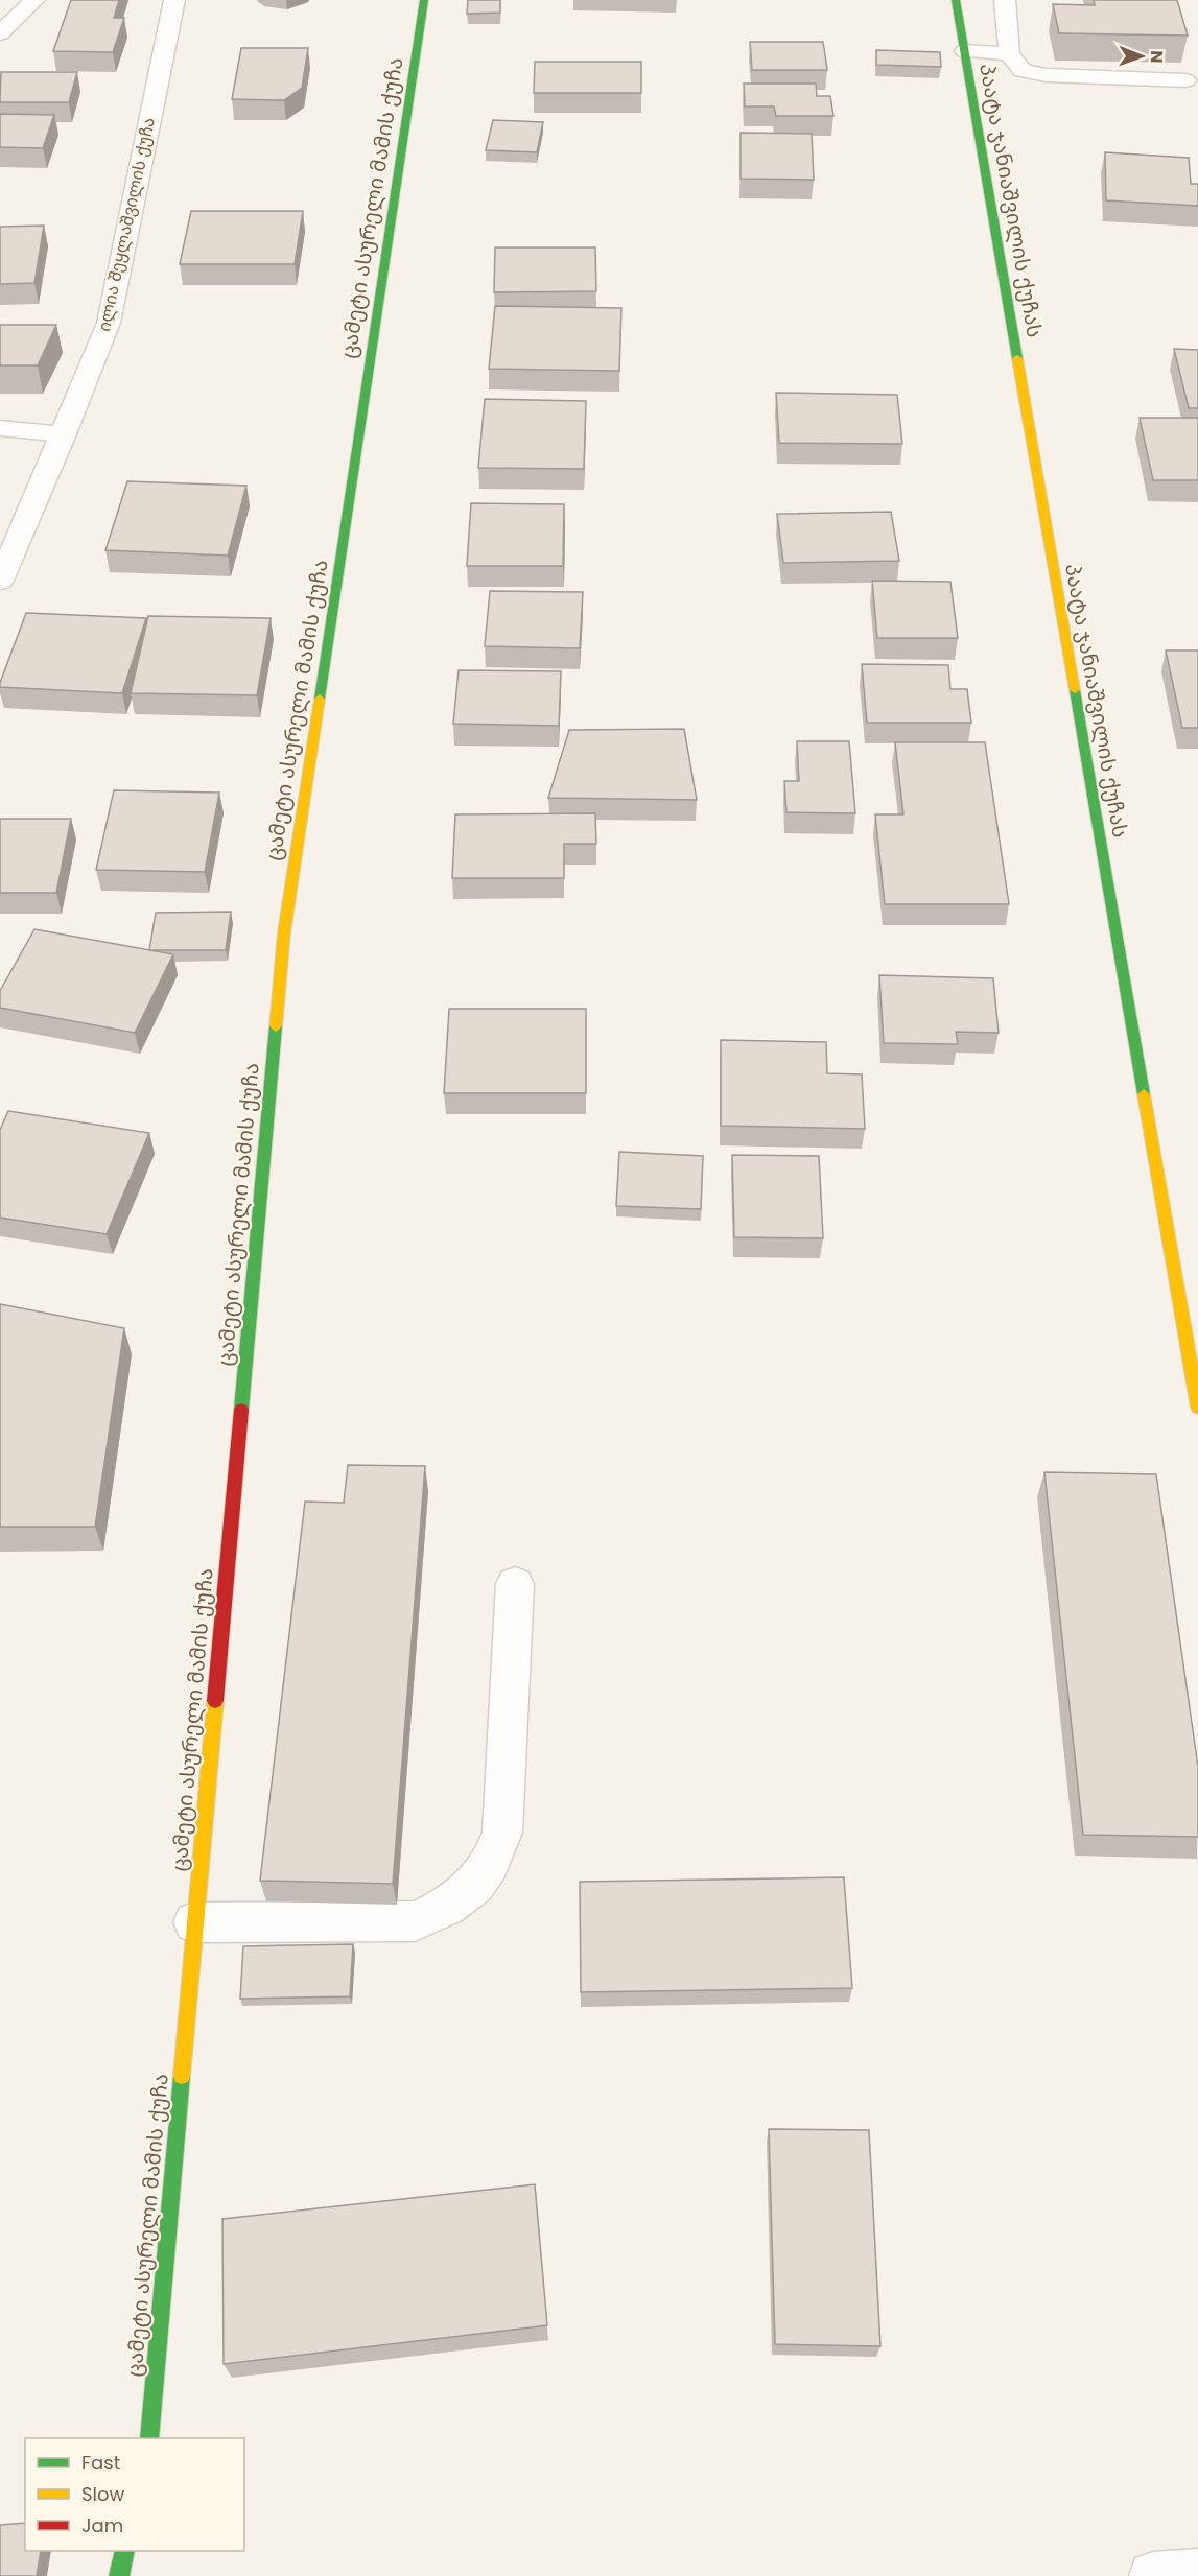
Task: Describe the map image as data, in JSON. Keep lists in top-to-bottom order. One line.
{"streets":{"street":["პაატა ჯანიაშვილის ქუჩას","ცამეტი ასურელი მამის ქუჩა","ილია შეყლაშვილის ქუჩა"]},"legend":["Fast","Slow","Jam"],"north":"right"}
